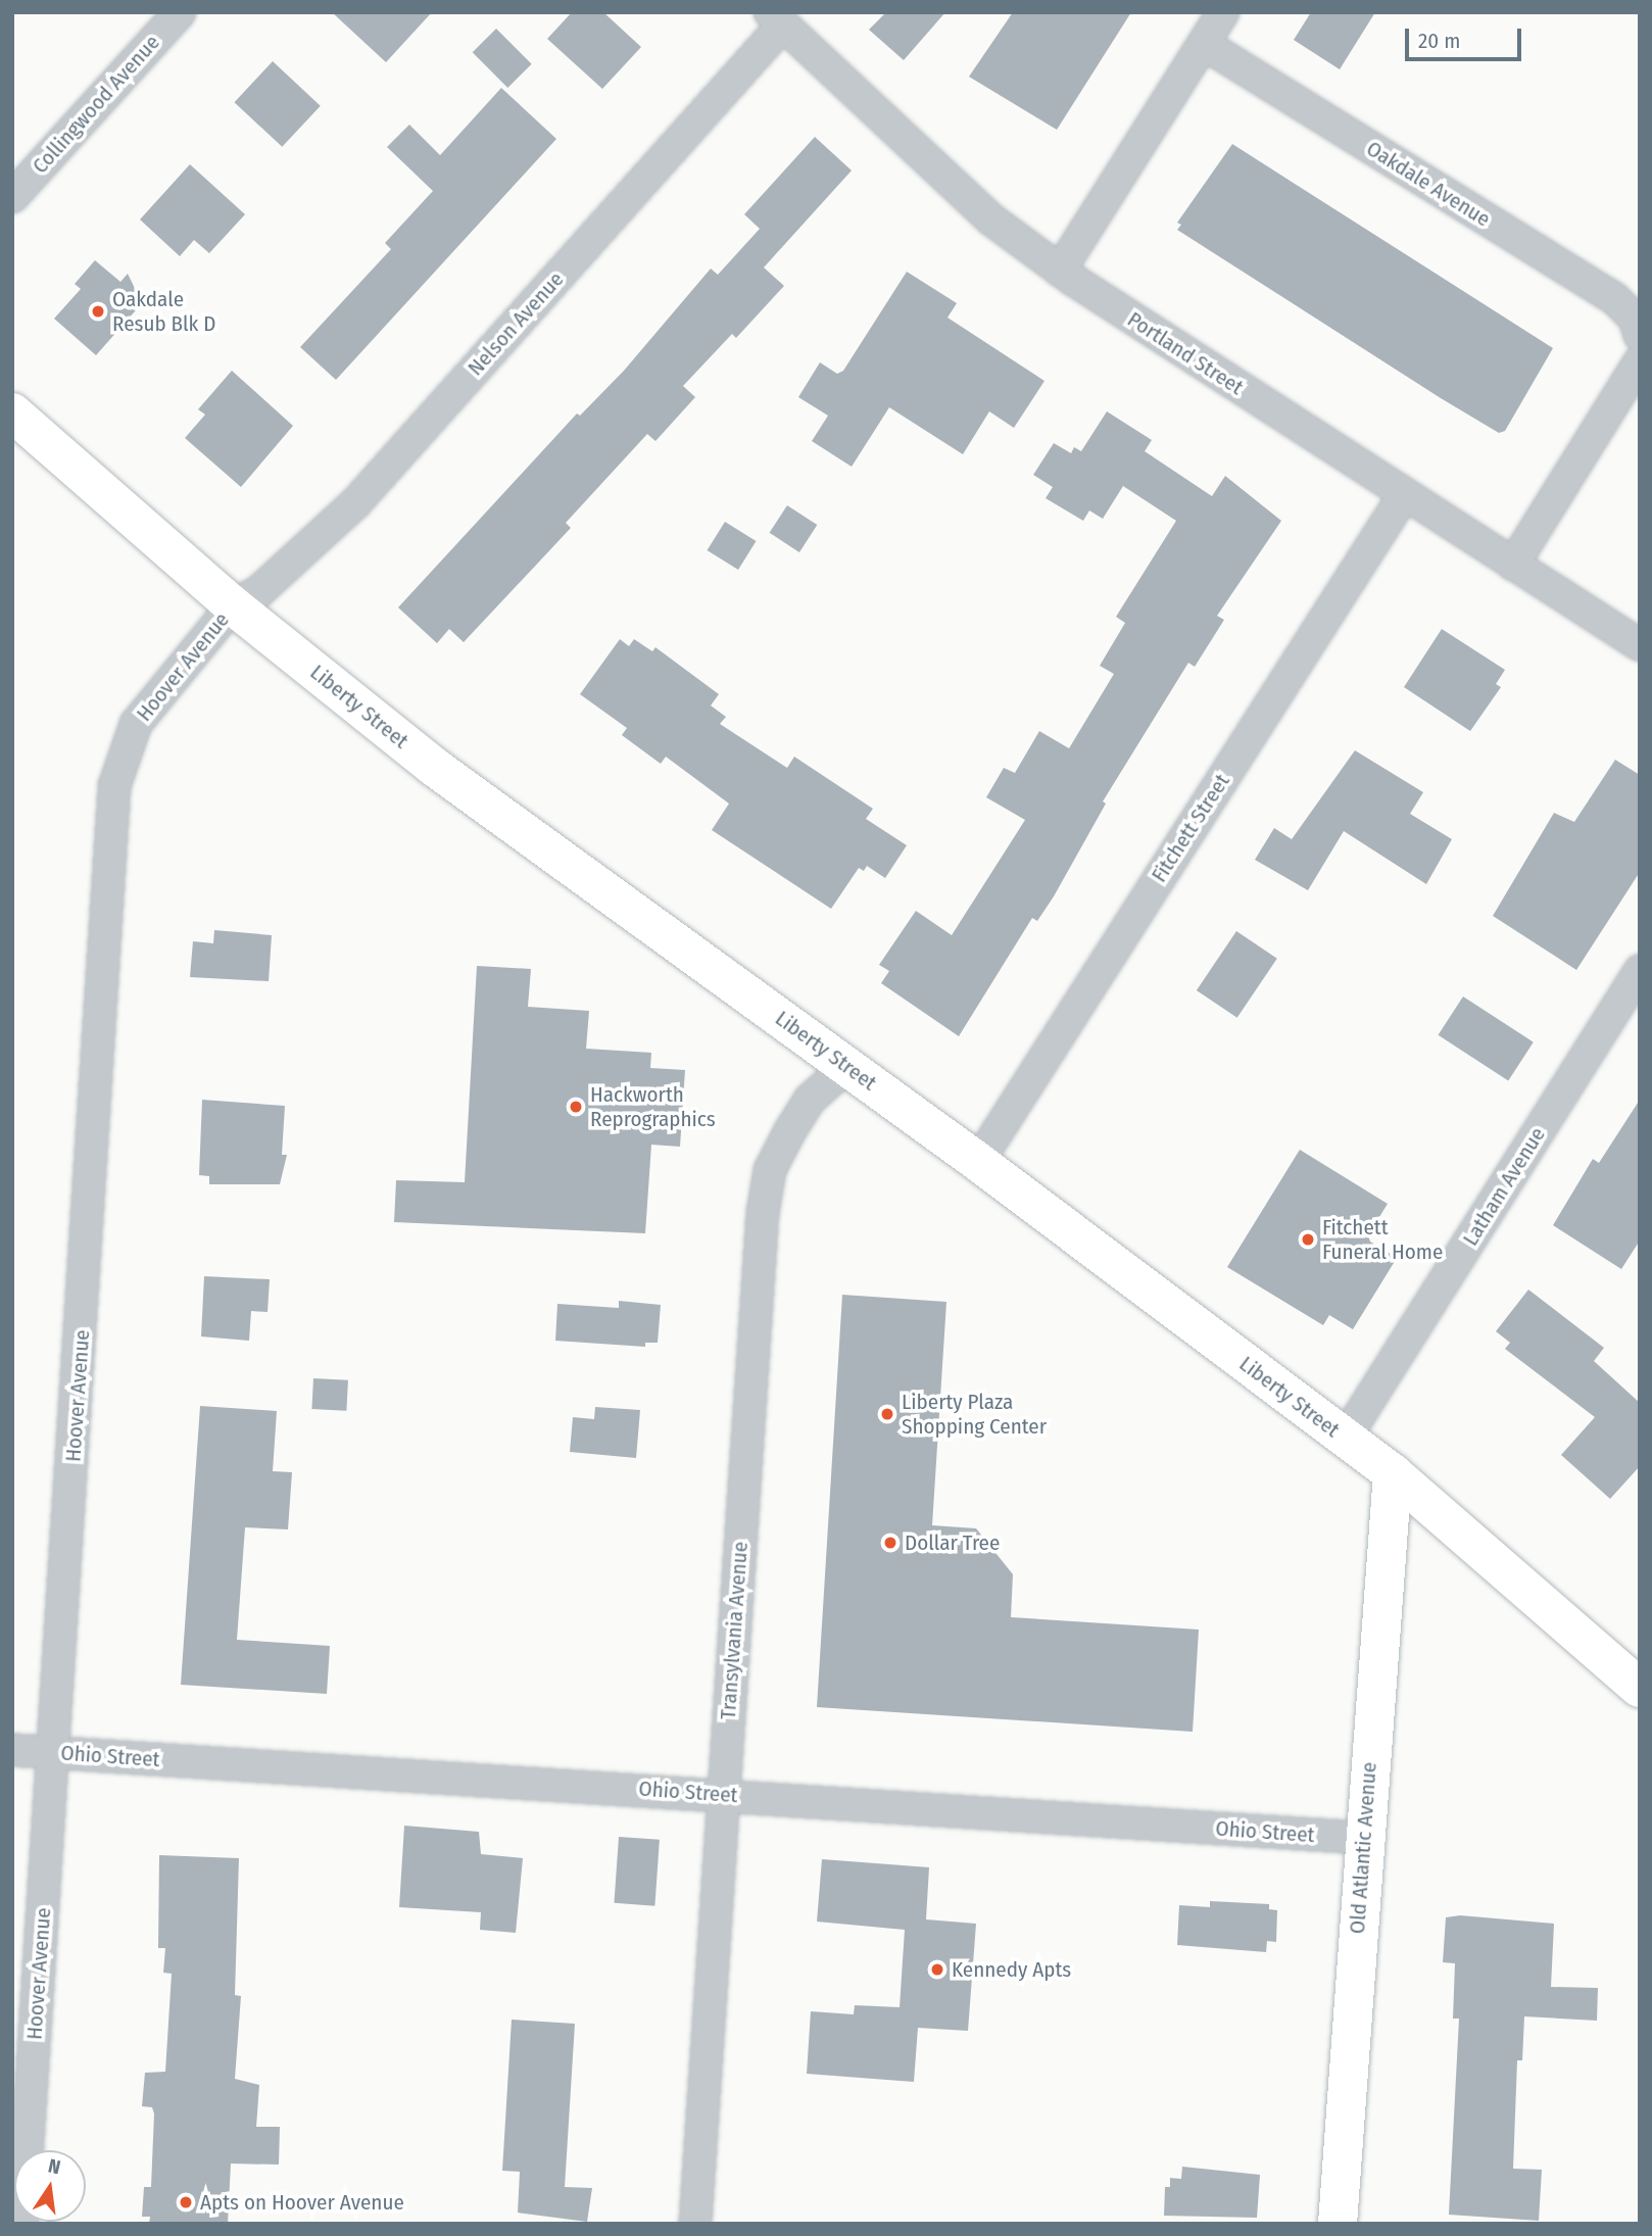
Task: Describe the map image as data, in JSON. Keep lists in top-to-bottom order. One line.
{"streets":{"main road":["Liberty Street","Old Atlantic Avenue"],"street":["Collingwood Avenue","Oakdale Avenue","Nelson Avenue","Portland Street","Hoover Avenue","Fitchett Street","Latham Avenue","Transylvania Avenue","Ohio Street"]},"crossings":[["Nelson Avenue","Portland Street"],["Nelson Avenue","Hoover Avenue"],["Nelson Avenue","Liberty Street"],["Portland Street","Fitchett Street"],["Hoover Avenue","Liberty Street"],["Hoover Avenue","Ohio Street"],["Liberty Street","Fitchett Street"],["Liberty Street","Latham Avenue"],["Liberty Street","Transylvania Avenue"],["Liberty Street","Old Atlantic Avenue"],["Transylvania Avenue","Ohio Street"],["Ohio Street","Old Atlantic Avenue"]],"places":["Oakdale Resub Blk D","Hackworth Reprographics","Fitchett Funeral Home","Liberty Plaza Shopping Center","Dollar Tree","Kennedy Apts","Apts on Hoover Avenue"],"scale_bar":"20 m","north":"top"}
